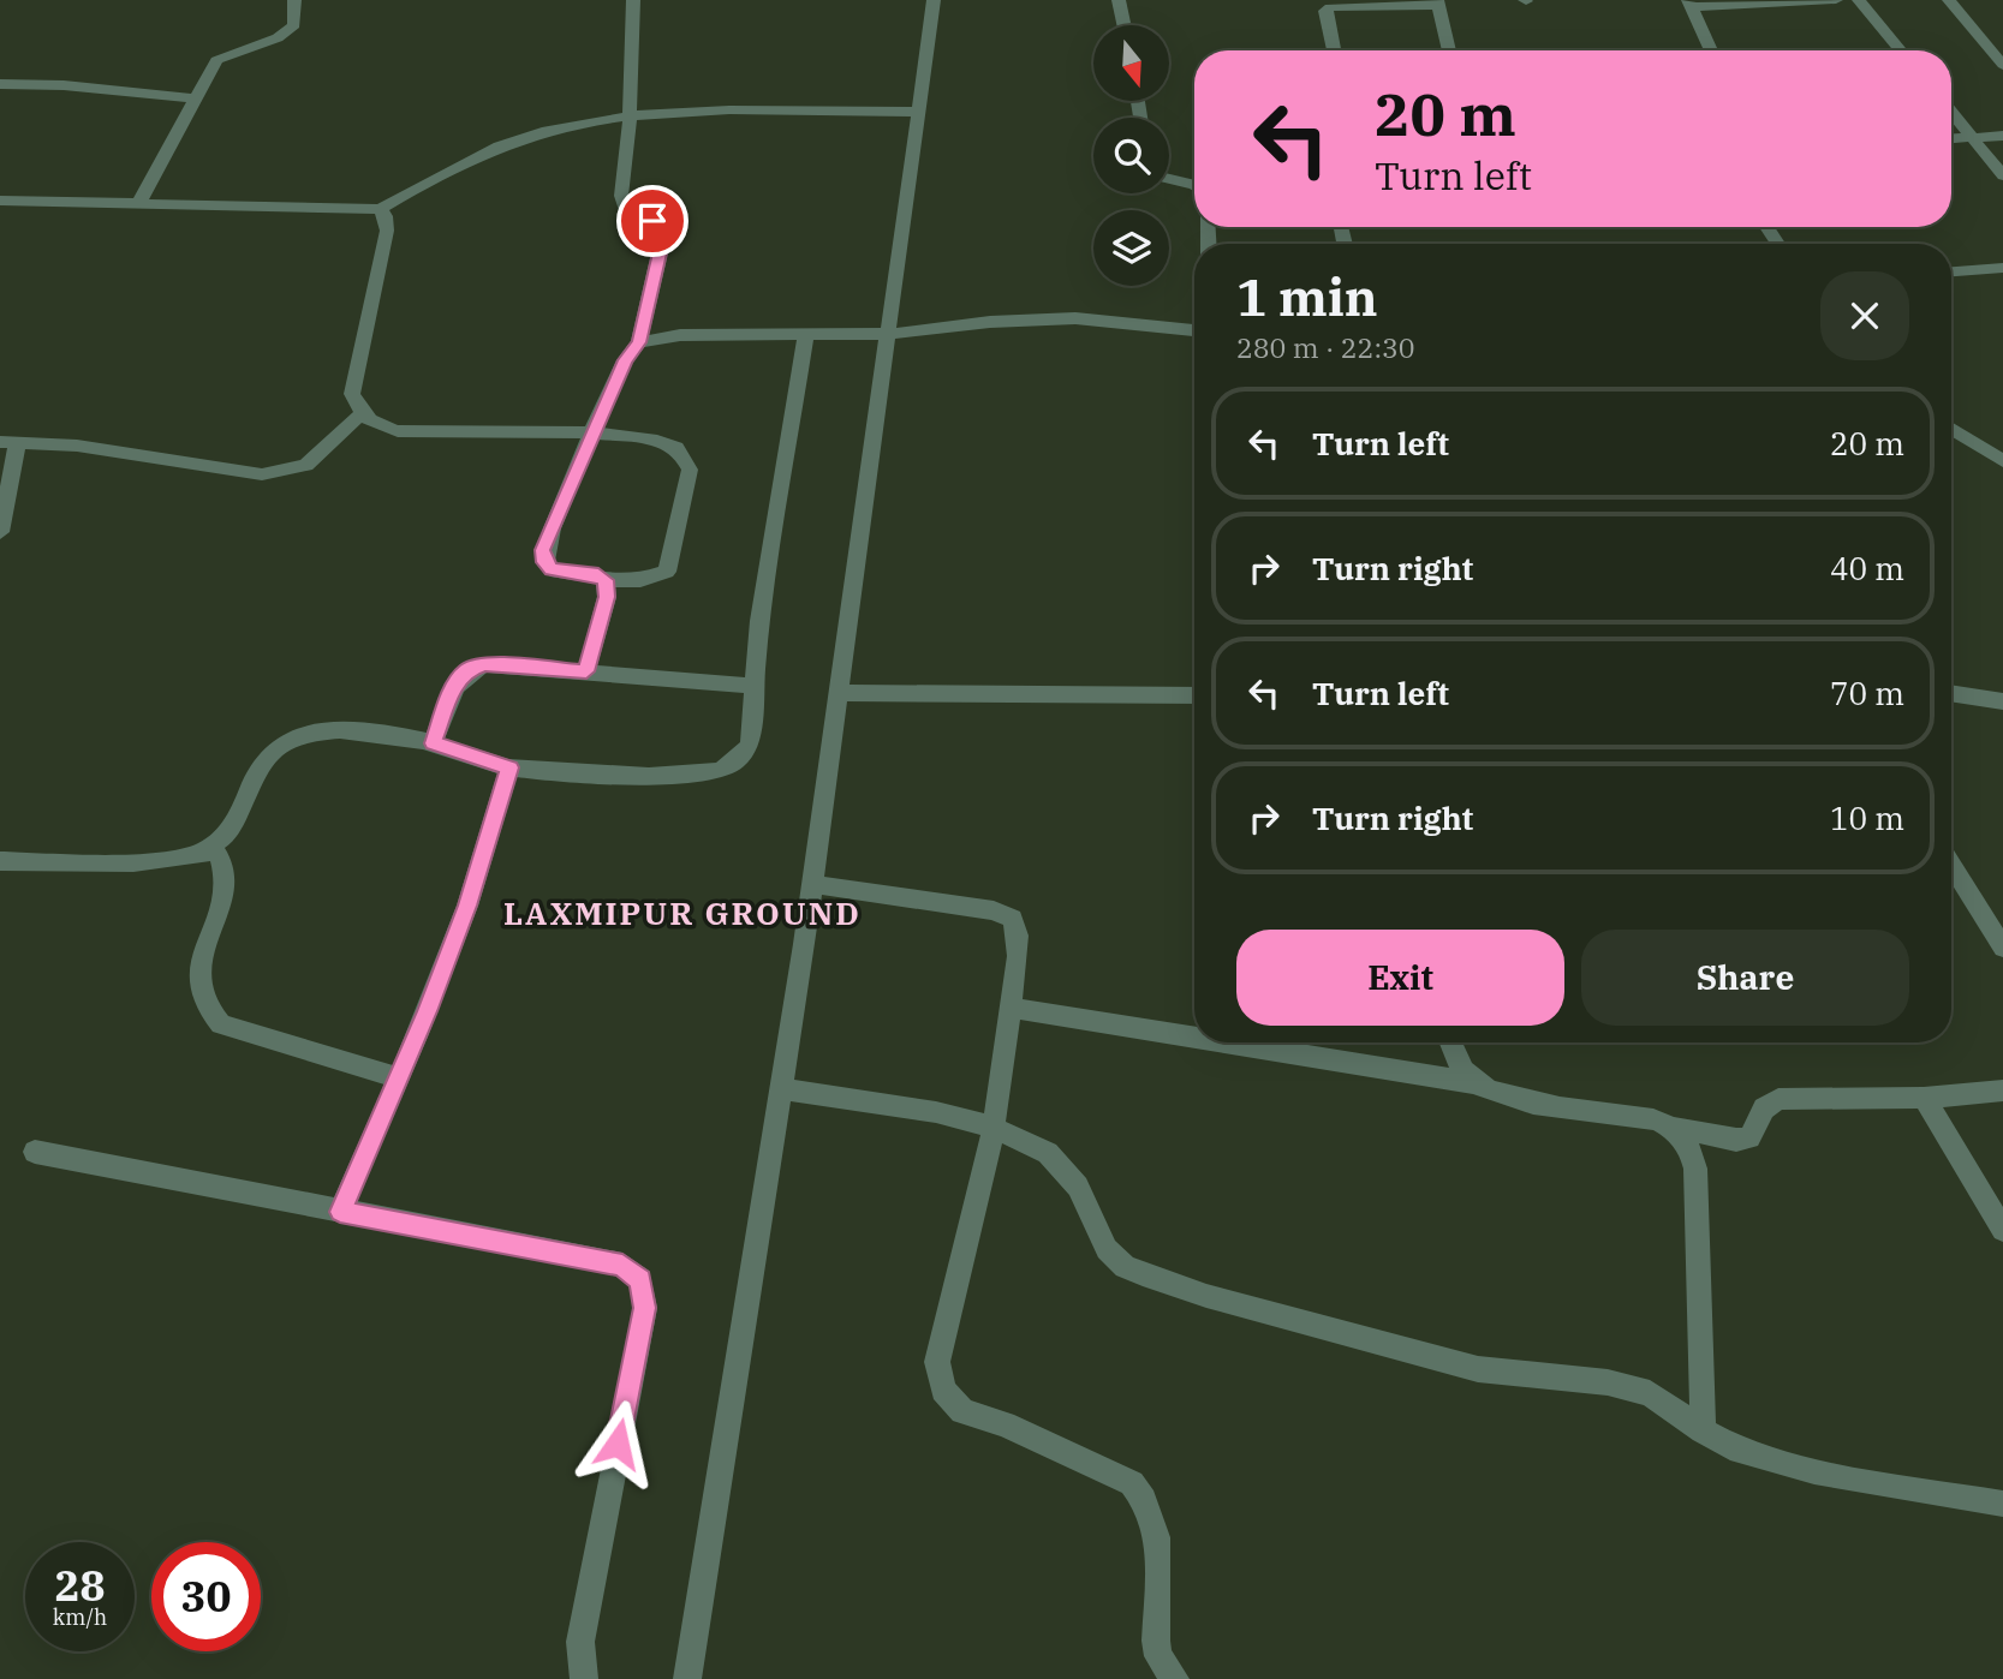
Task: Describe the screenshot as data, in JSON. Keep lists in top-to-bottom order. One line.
{"districts":["LAXMIPUR GROUND"],"north":"bottom","page":{"turn":["20 m","Turn left"],"heading":["1 min","280 m · 22:30"],"list":[{"name":"Turn left","value":"20 m"},{"name":"Turn right","value":"40 m"},{"name":"Turn left","value":"70 m"},{"name":"Turn right","value":"10 m"}],"buttons":["Exit","Share"],"speed":"28 km/h","limit":"30"}}
